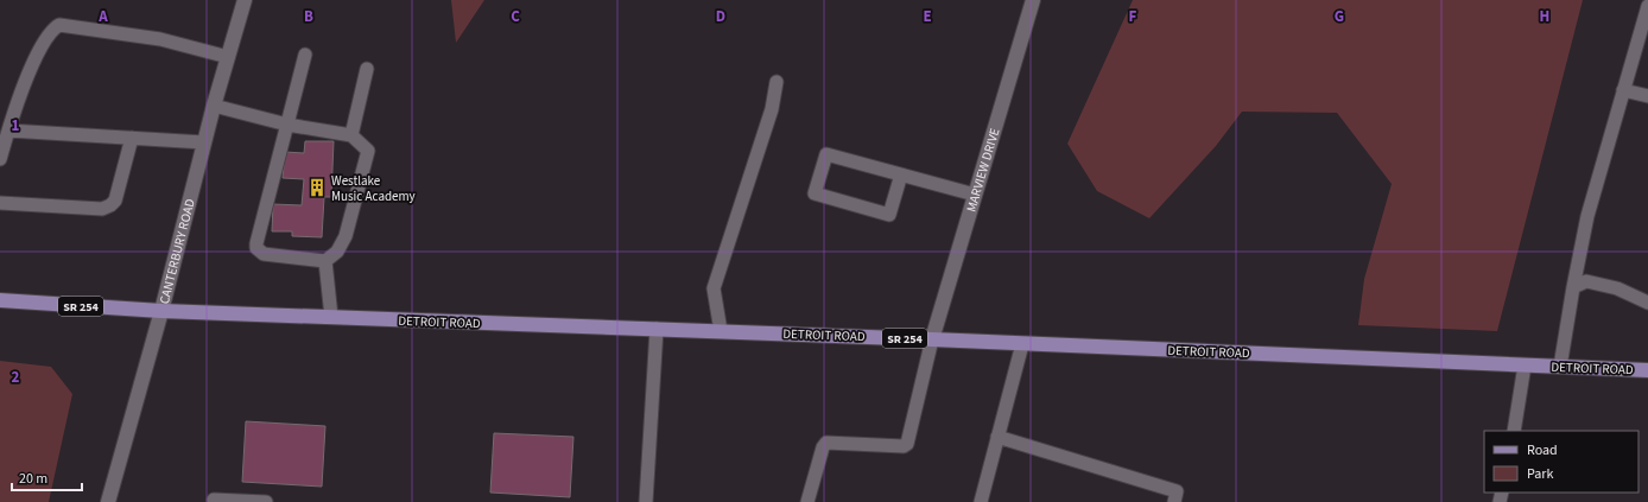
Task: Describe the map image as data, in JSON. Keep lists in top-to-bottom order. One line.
{"streets":{"main road":["SR 254","DETROIT ROAD"],"street":["MARVIEW DRIVE","CANTERBURY ROAD"]},"crossings":[["MARVIEW DRIVE","DETROIT ROAD"],["CANTERBURY ROAD","DETROIT ROAD"]],"places":{"building":["Westlake Music Academy"]},"legend":["Road","Park"],"scale_bar":"20 m","grid":{"columns":["A","B","C","D","E","F","G","H"],"rows":["1","2"]}}
